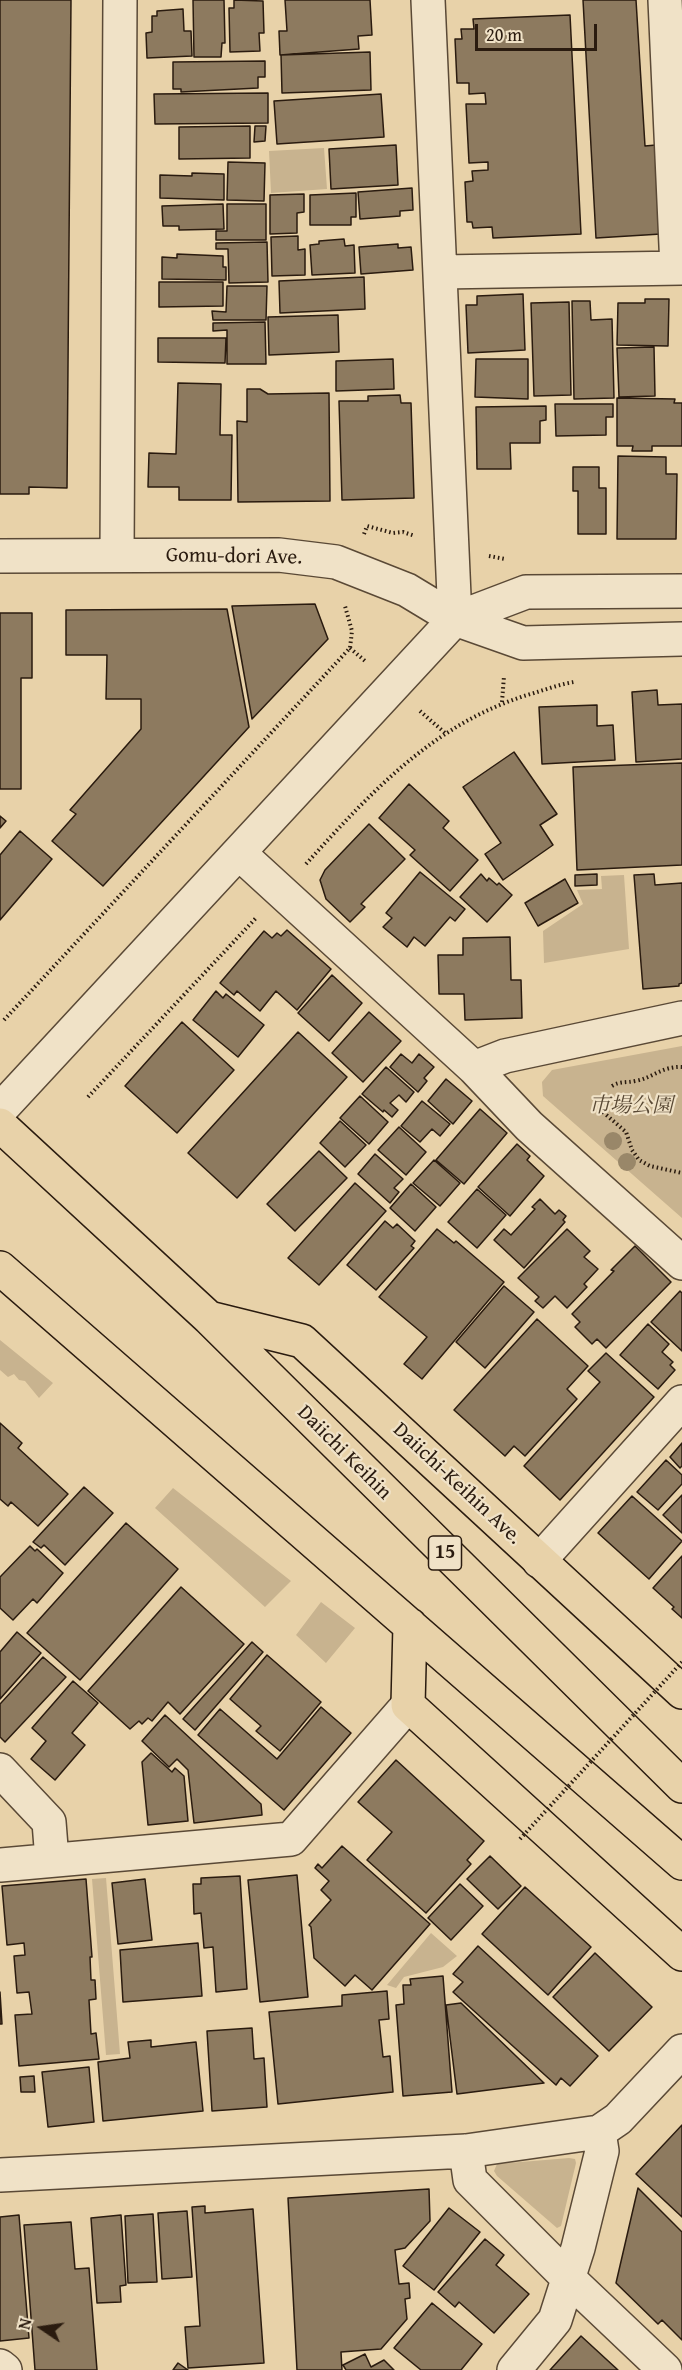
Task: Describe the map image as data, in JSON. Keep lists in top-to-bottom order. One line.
{"streets":{"highway":["Daiichi Keihin","Daiichi-Keihin Ave.","15"],"street":["Gomu-dori Ave."]},"crossings":[["Daiichi Keihin","Daiichi-Keihin Ave."]],"parks":["市場公園"],"scale_bar":"20 m","north":"left"}
